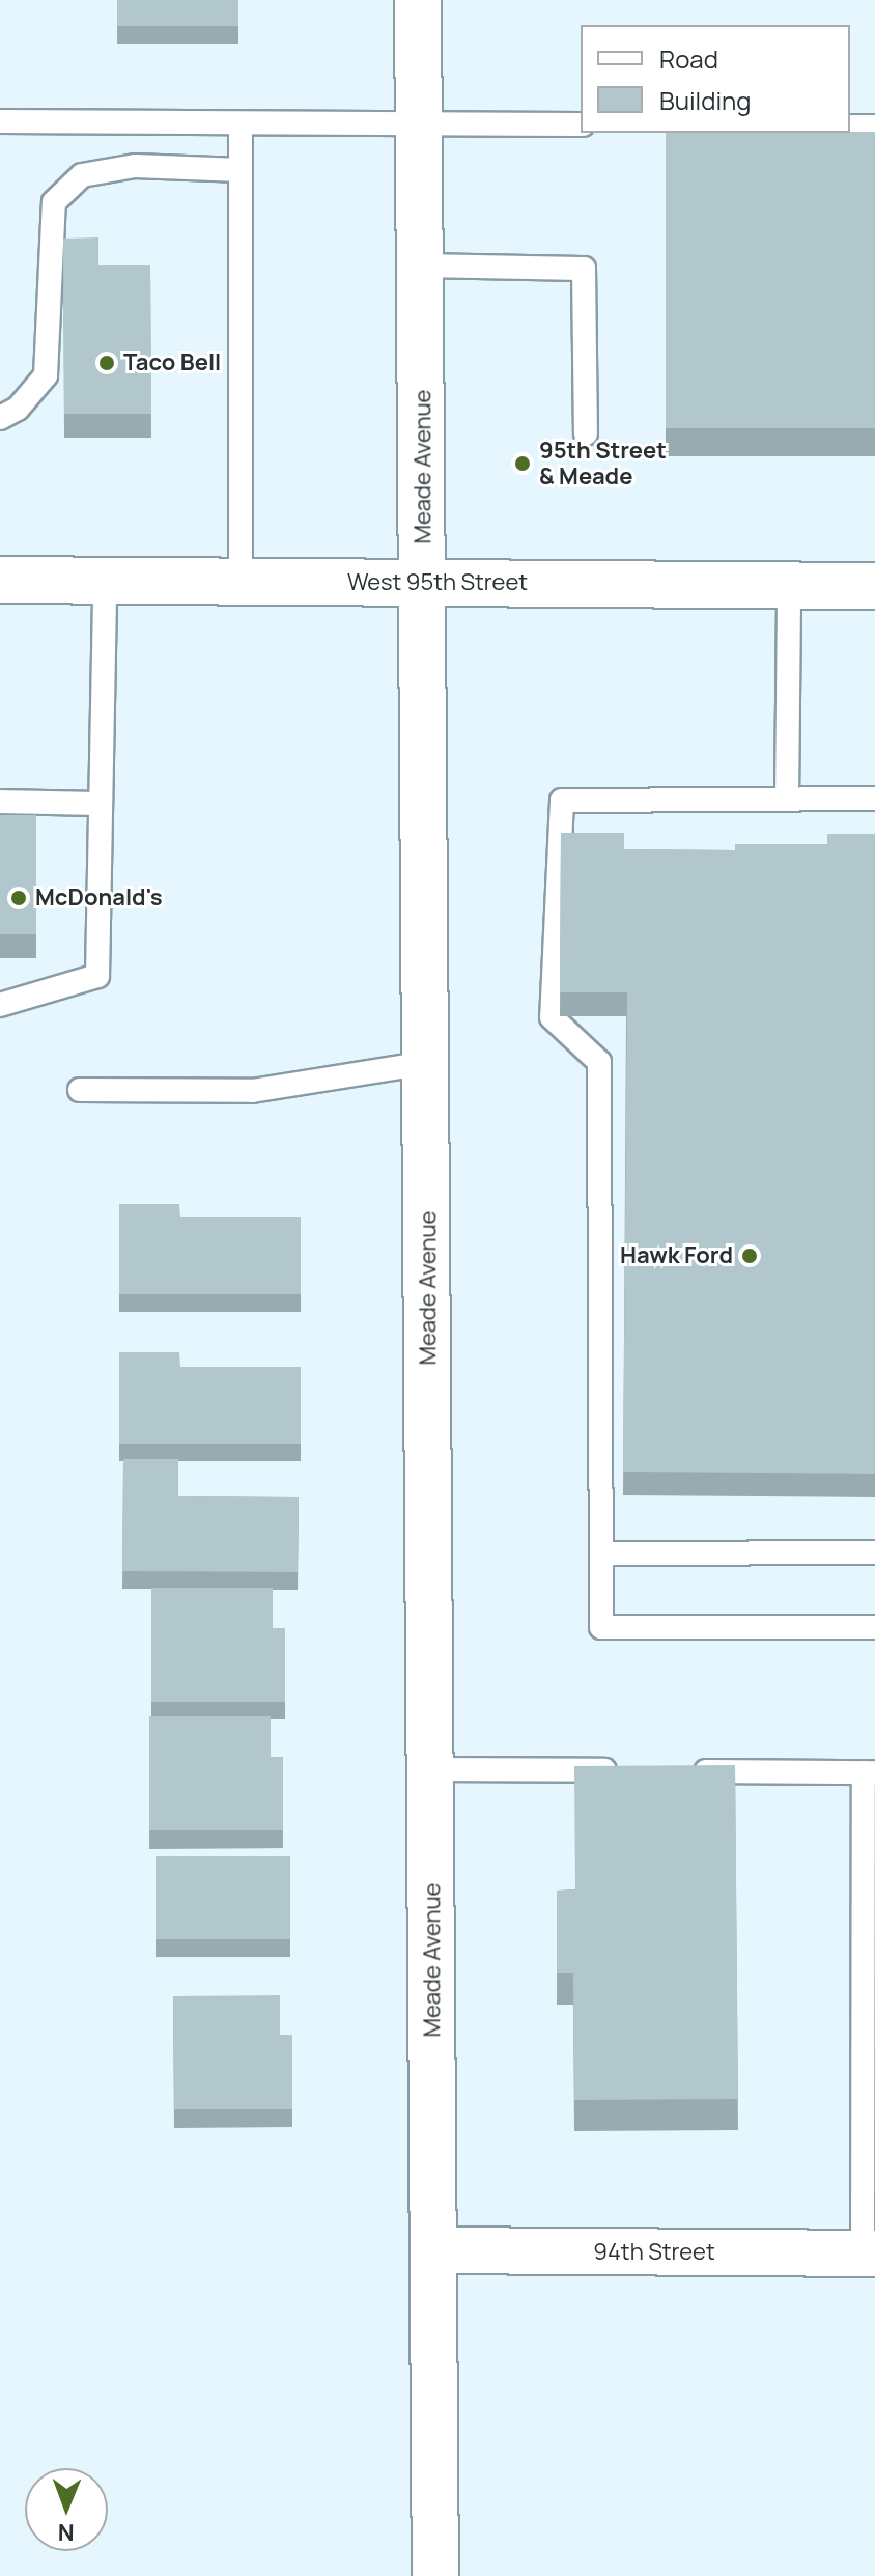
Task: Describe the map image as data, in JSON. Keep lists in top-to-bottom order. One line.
{"streets":{"street":["Meade Avenue","West 95th Street","94th Street"]},"crossings":[["Meade Avenue","West 95th Street"],["Meade Avenue","94th Street"]],"places":["Taco Bell","95th Street & Meade","McDonald's","Hawk Ford"],"legend":["Road","Building"],"north":"bottom"}
